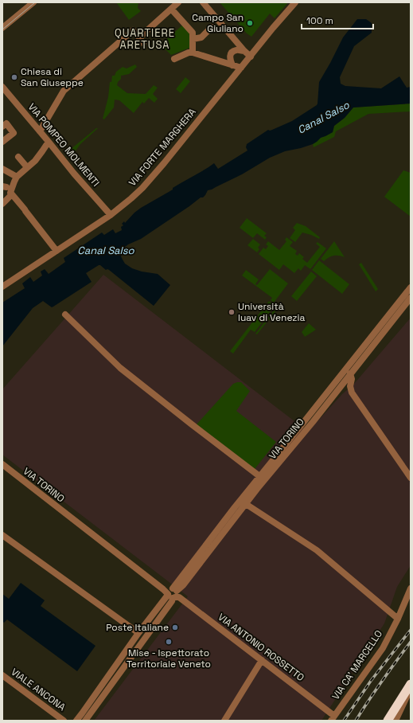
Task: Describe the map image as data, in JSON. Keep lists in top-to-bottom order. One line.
{"streets":{"street":["VIA POMPEO MOLMENTI","VIA FORTE MARGHERA","VIA TORINO","VIA ANTONIO ROSSETTO","VIA CA' MARCELLO","VIALE ANCONA"]},"crossings":[["VIA POMPEO MOLMENTI","VIA FORTE MARGHERA"],["VIA TORINO","VIA ANTONIO ROSSETTO"],["VIA ANTONIO ROSSETTO","VIA CA' MARCELLO"]],"districts":["QUARTIERE ARETUSA"],"water":["Canal Salso"],"places":["Campo San Giuliano","Chiesa di San Giuseppe","Università Iuav di Venezia","Poste Italiane","Mise - Ispettorato Territoriale Veneto"],"scale_bar":"100 m"}
